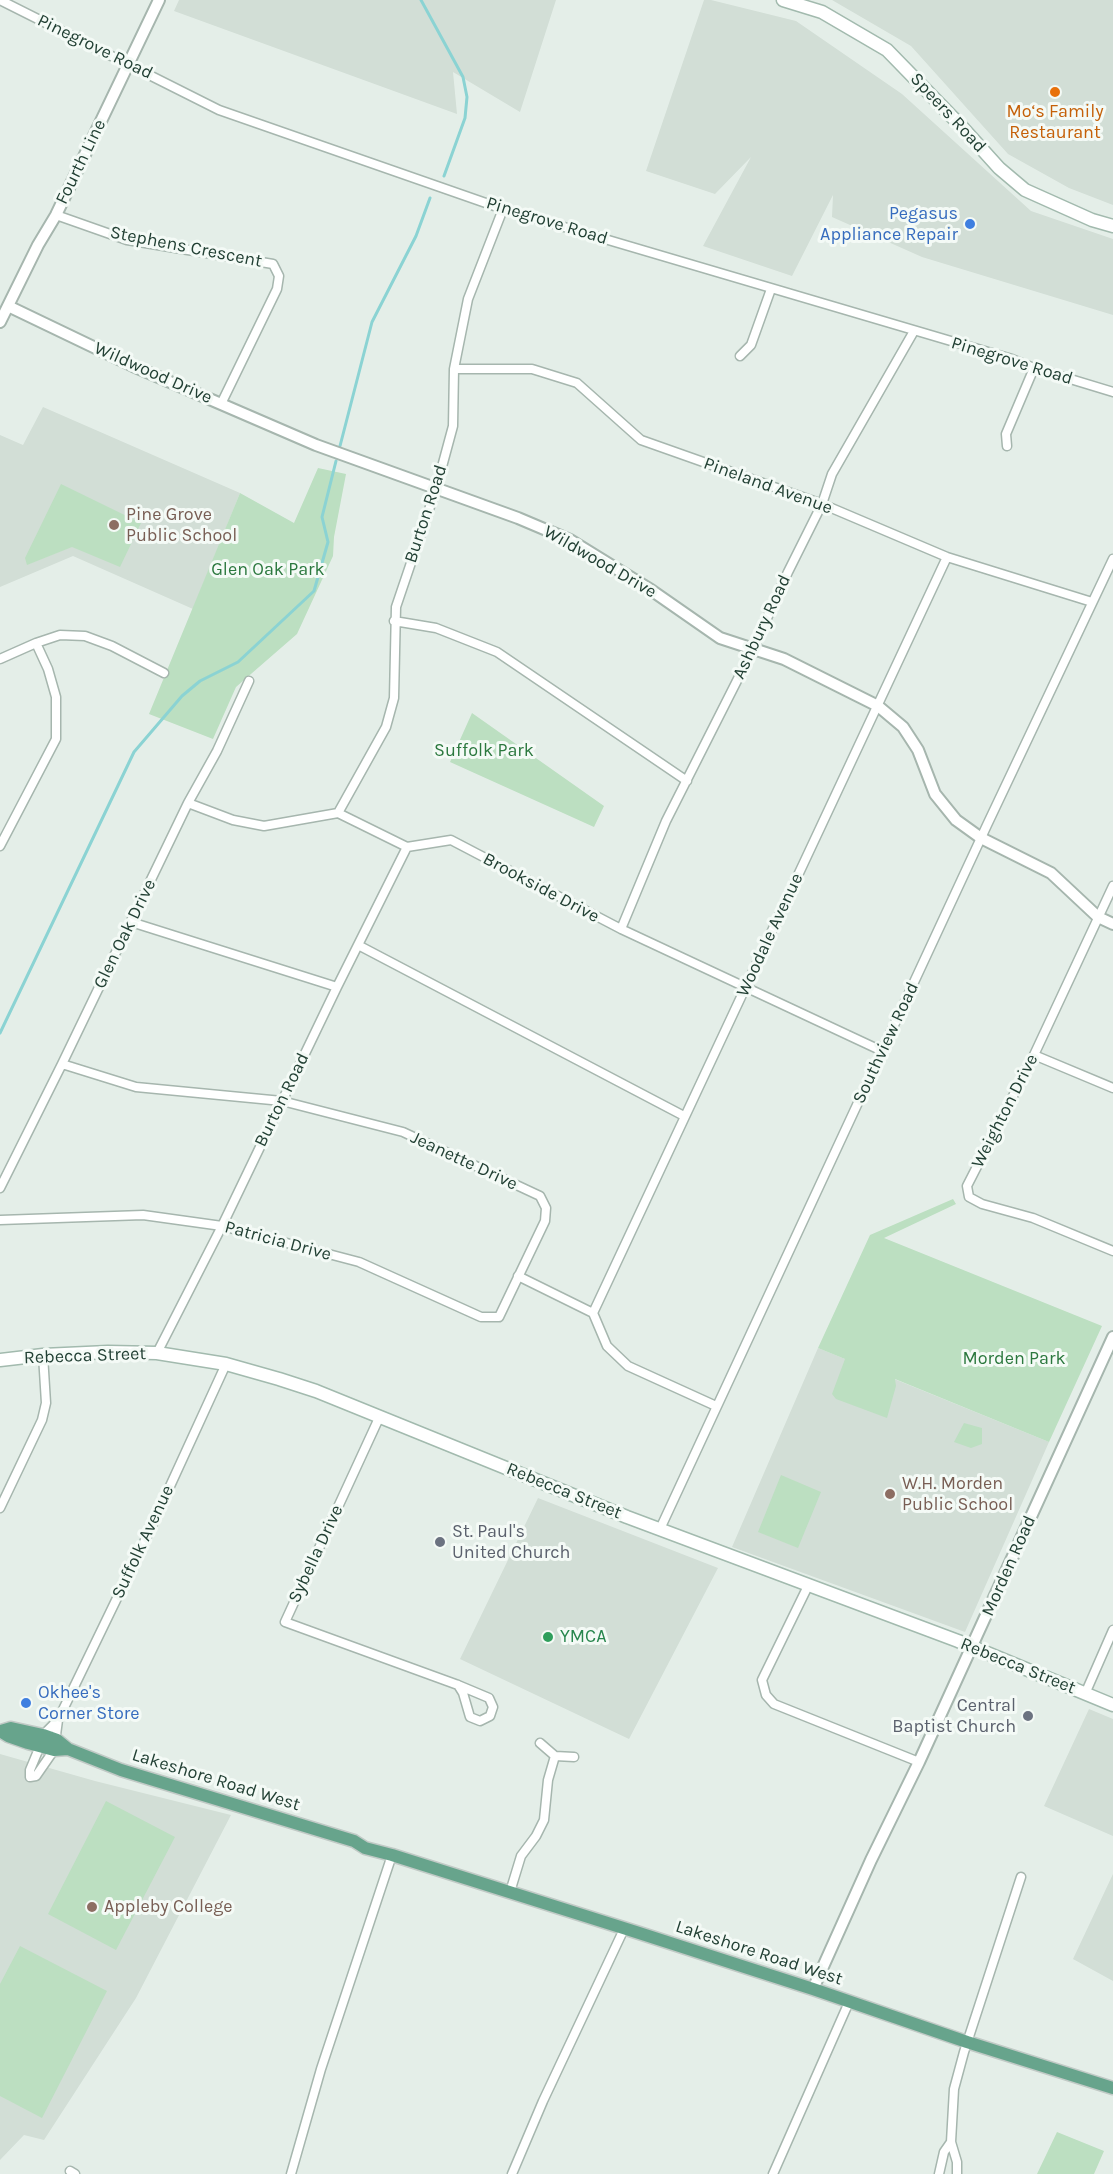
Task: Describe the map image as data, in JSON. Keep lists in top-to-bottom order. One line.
{"streets":{"main road":["Speers Road","Rebecca Street","Lakeshore Road West"],"street":["Pinegrove Road","Fourth Line","Stephens Crescent","Wildwood Drive","Pineland Avenue","Burton Road","Ashbury Road","Brookside Drive","Glen Oak Drive","Woodale Avenue","Southview Road","Weighton Drive","Jeanette Drive","Patricia Drive","Suffolk Avenue","Sybella Drive","Morden Road"]},"crossings":[["Pinegrove Road","Fourth Line"],["Pinegrove Road","Burton Road"],["Pinegrove Road","Ashbury Road"],["Fourth Line","Stephens Crescent"],["Fourth Line","Wildwood Drive"],["Stephens Crescent","Wildwood Drive"],["Wildwood Drive","Burton Road"],["Wildwood Drive","Ashbury Road"],["Wildwood Drive","Woodale Avenue"],["Wildwood Drive","Southview Road"],["Wildwood Drive","Weighton Drive"],["Pineland Avenue","Burton Road"],["Pineland Avenue","Ashbury Road"],["Pineland Avenue","Woodale Avenue"],["Pineland Avenue","Southview Road"],["Burton Road","Brookside Drive"],["Burton Road","Jeanette Drive"],["Burton Road","Patricia Drive"],["Burton Road","Rebecca Street"],["Ashbury Road","Brookside Drive"],["Brookside Drive","Woodale Avenue"],["Brookside Drive","Southview Road"],["Glen Oak Drive","Jeanette Drive"],["Southview Road","Rebecca Street"],["Jeanette Drive","Patricia Drive"],["Rebecca Street","Suffolk Avenue"],["Rebecca Street","Sybella Drive"],["Rebecca Street","Morden Road"],["Suffolk Avenue","Lakeshore Road West"],["Morden Road","Lakeshore Road West"]],"parks":["Glen Oak Park","Suffolk Park","Morden Park"],"places":["Mo‘s Family Restaurant","Pegasus Appliance Repair","Pine Grove Public School","W.H. Morden Public School","St. Paul's United Church","YMCA","Okhee's Corner Store","Central Baptist Church","Appleby College"]}
